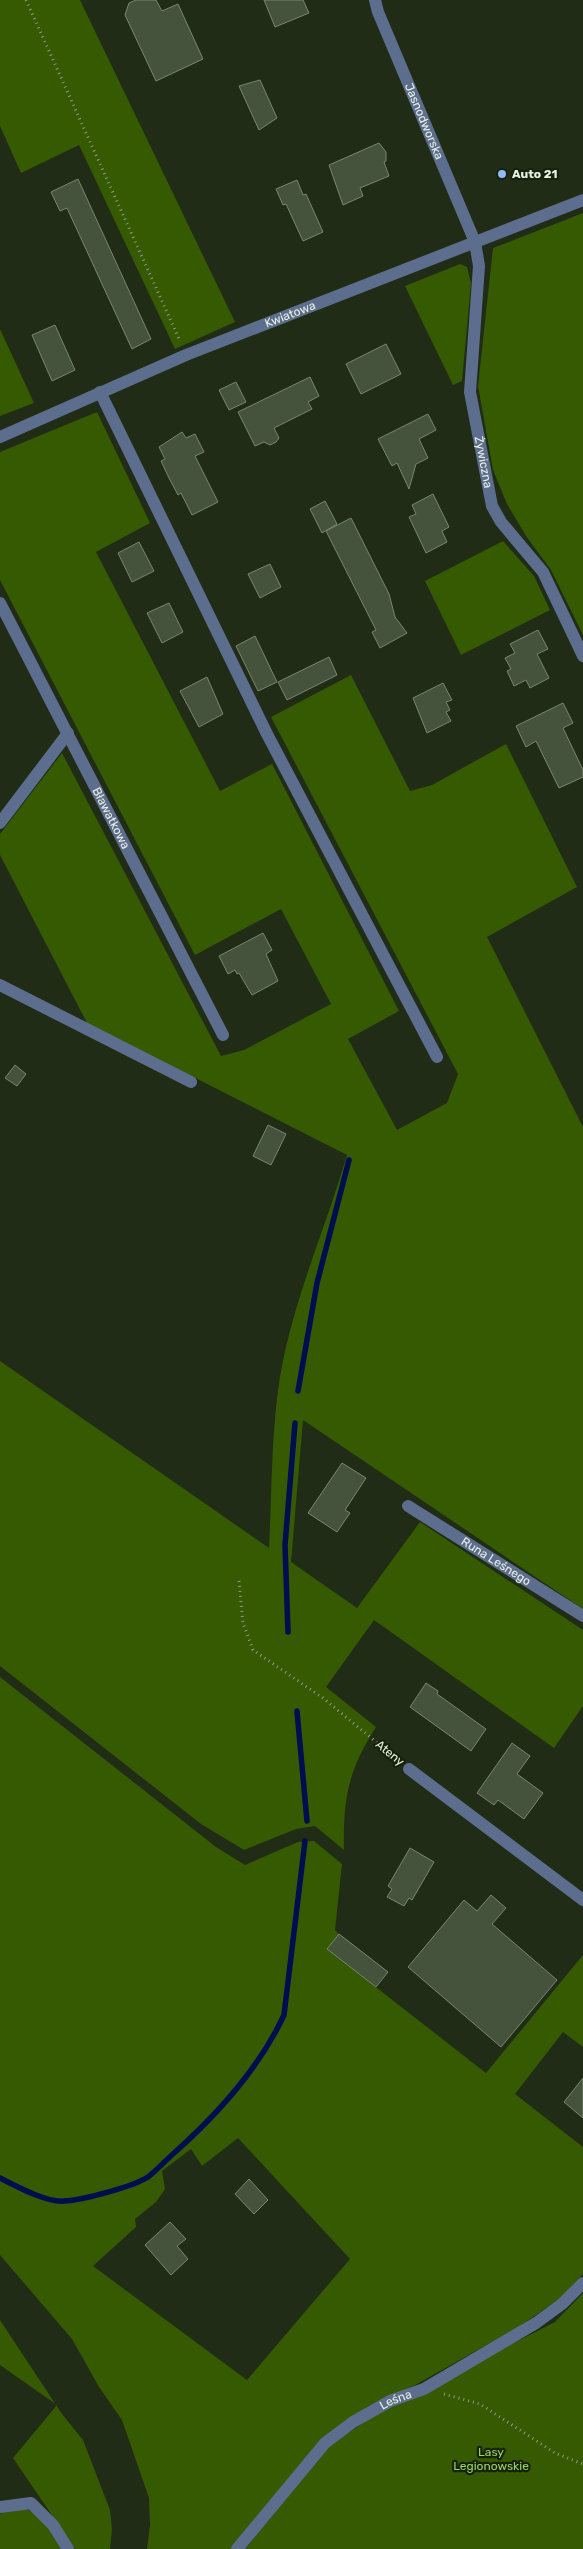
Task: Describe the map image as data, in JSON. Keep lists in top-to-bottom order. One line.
{"streets":{"street":["Jasnodworska","Kwiatowa","Żywiczna","Bławatkowa","Runa Leśnego","Ateny","Leśna"]},"crossings":[["Jasnodworska","Kwiatowa"],["Jasnodworska","Żywiczna"],["Kwiatowa","Żywiczna"]],"parks":["Lasy Legionowskie"],"places":["Auto 21"]}
